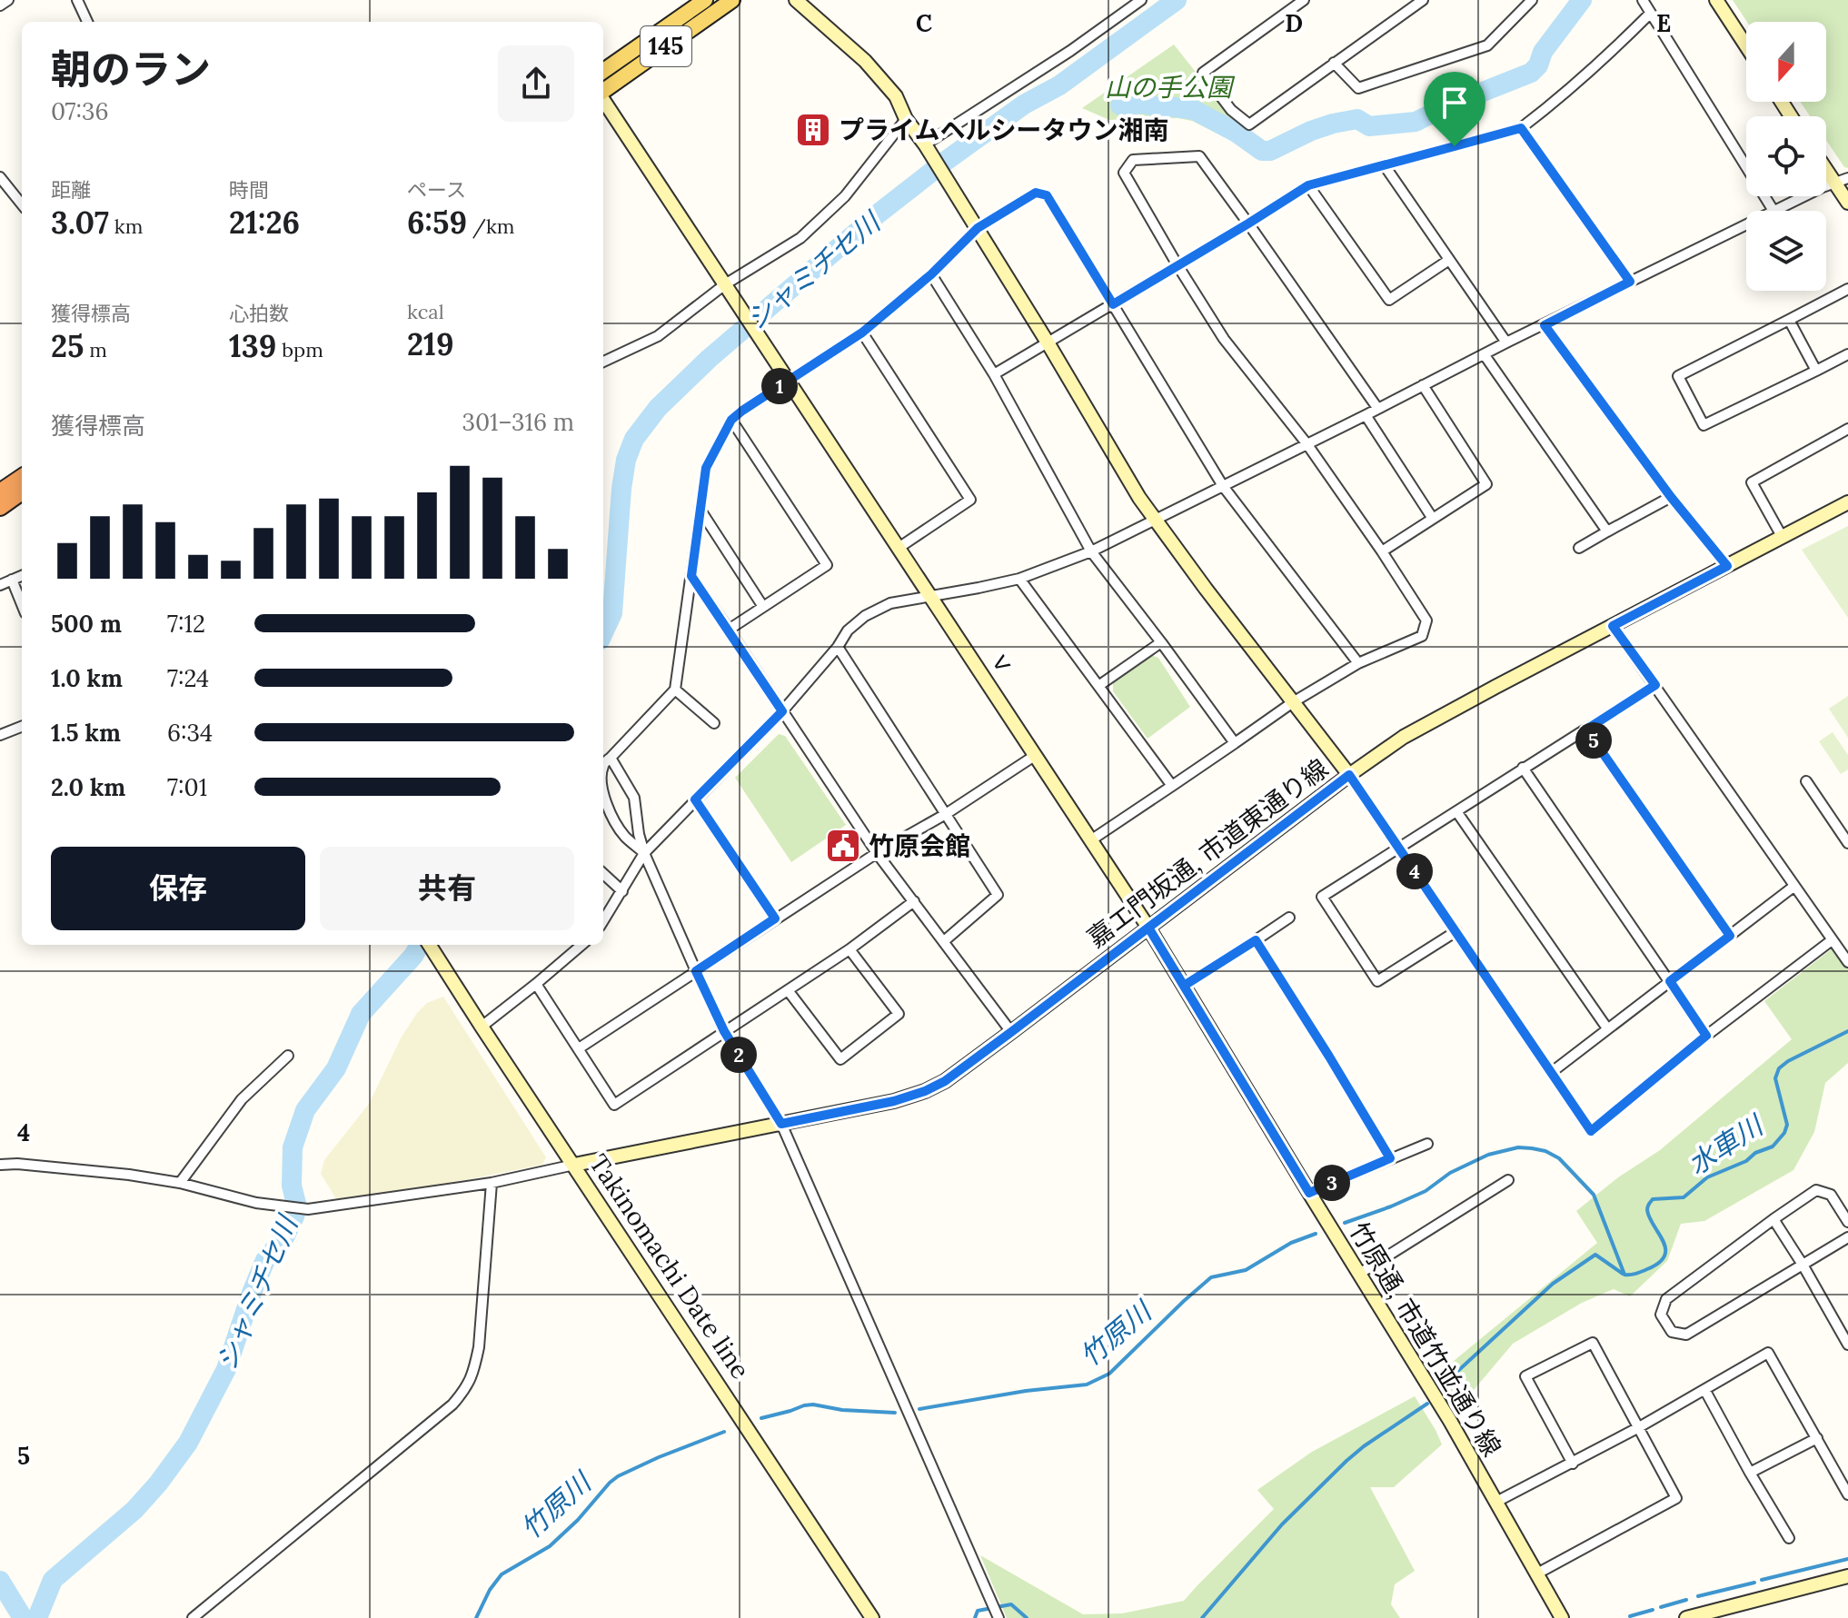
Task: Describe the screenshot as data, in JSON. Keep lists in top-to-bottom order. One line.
{"streets":{"main road":["145"],"street":["ｖ","嘉エ門坂通, 市道東通り線","Takinomachi Date line","竹原通, 市道竹並通り線"]},"crossings":[["ｖ","竹原通, 市道竹並通り線"],["嘉エ門坂通, 市道東通り線","Takinomachi Date line"],["嘉エ門坂通, 市道東通り線","竹原通, 市道竹並通り線"]],"water":["シャミチセ川","水車川","竹原川"],"parks":["山の手公園"],"places":{"building":["プライムヘルシータウン湘南"],"public building":["竹原会館"]},"north":"bottom","page":{"heading":["朝のラン","07:36"],"stats":[["距離","3.07 km"],["時間","21:26"],["ペース","6:59 /km"],["獲得標高","25 m"],["心拍数","139 bpm"],["kcal","219"]],"pins":["1","5","4","2","3"],"chart":["獲得標高","301–316 m"],"list":[{"name":"500 m","note":"7:12"},{"name":"1.0 km","note":"7:24"},{"name":"1.5 km","note":"6:34"},{"name":"2.0 km","note":"7:01"}],"buttons":["保存","共有"]},"grid":{"columns":["C","D","E"],"rows":["4","5"]}}
